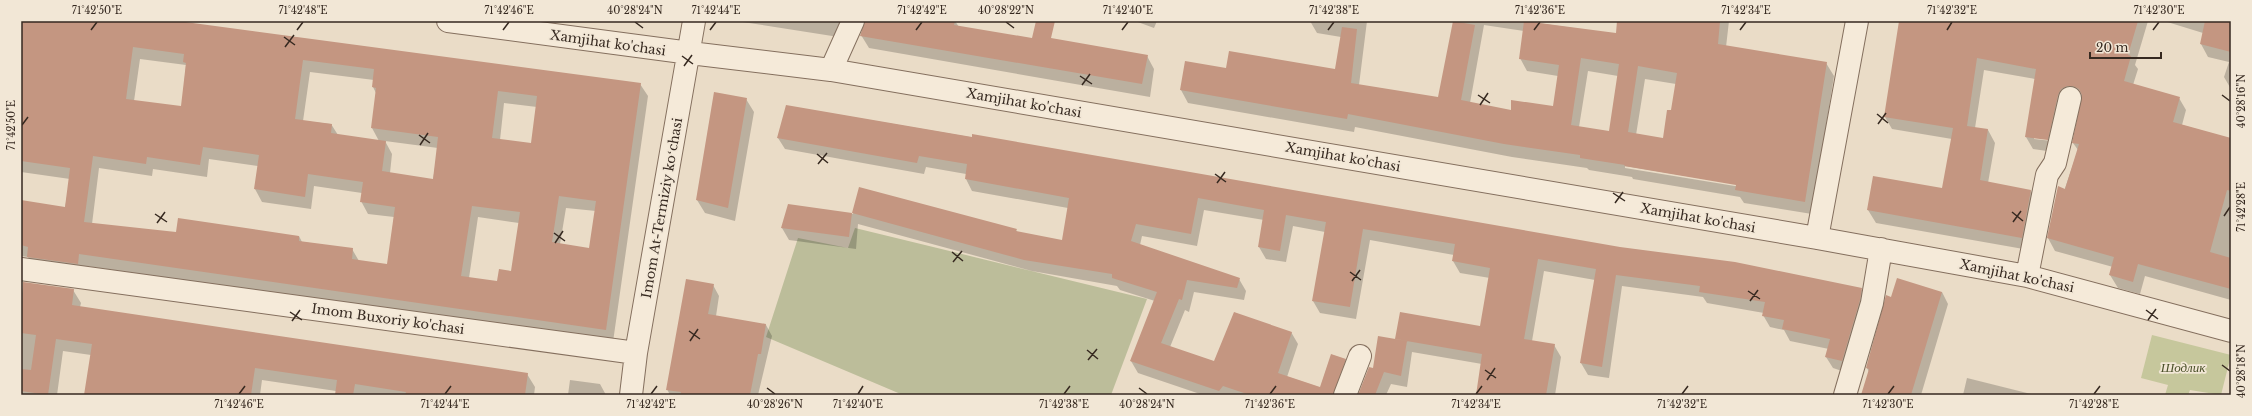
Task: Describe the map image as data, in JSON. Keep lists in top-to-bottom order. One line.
{"streets":{"street":["Xamjihat ko'chasi","Imom At-Termiziy koʻchasi","Imom Buxoriy ko'chasi"]},"crossings":[["Xamjihat ko'chasi","Imom At-Termiziy koʻchasi"],["Imom At-Termiziy koʻchasi","Imom Buxoriy ko'chasi"]],"parks":["Шодлик"],"scale_bar":"20 m","coordinates":["71°42'50\"E","71°42'48\"E","71°42'46\"E","40°28'24\"N","71°42'44\"E","71°42'42\"E","40°28'22\"N","71°42'40\"E","71°42'38\"E","71°42'36\"E","71°42'34\"E","71°42'32\"E","71°42'30\"E","40°28'16\"N","71°42'28\"E","40°28'18\"N","40°28'26\"N"]}
